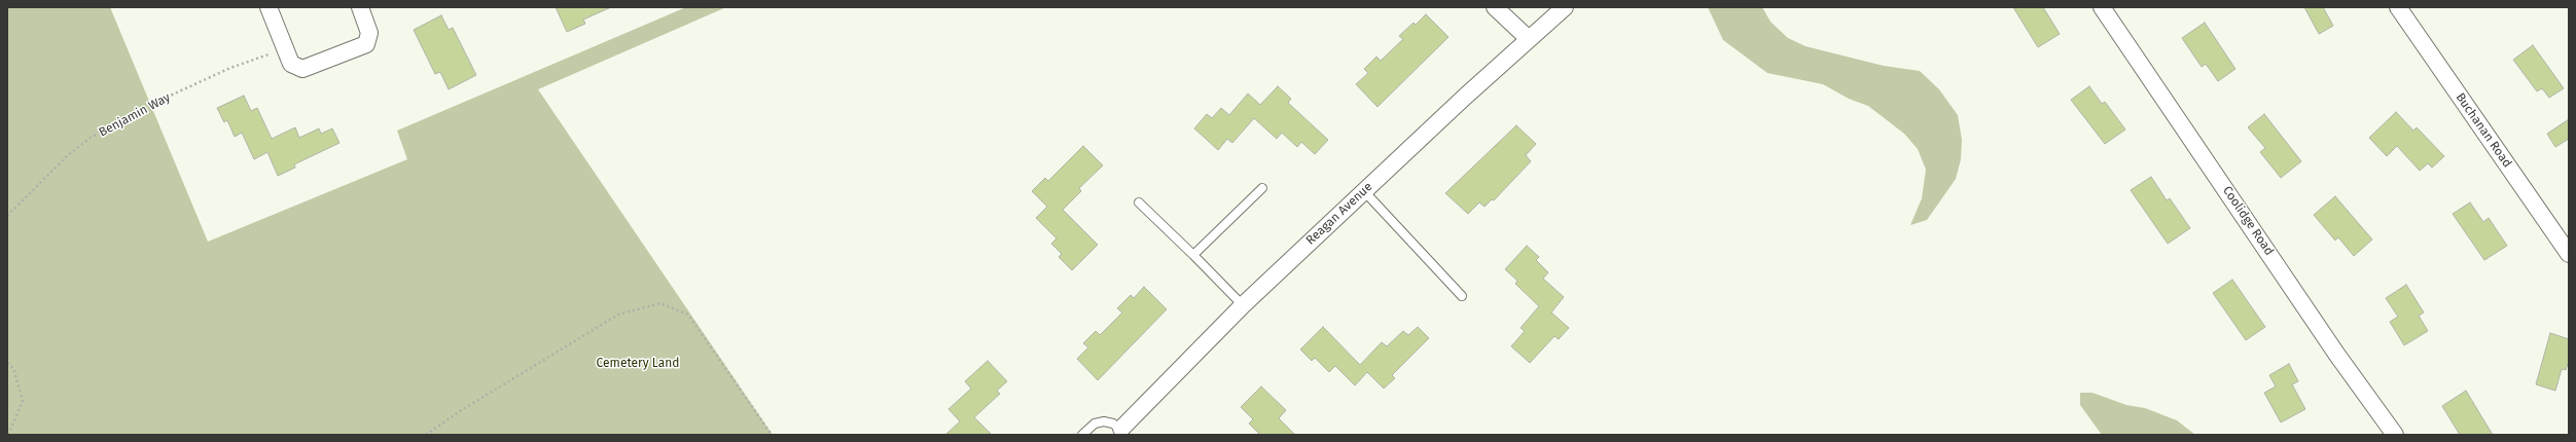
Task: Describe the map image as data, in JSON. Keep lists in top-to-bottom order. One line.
{"streets":{"street":["Buchanan Road","Reagan Avenue","Coolidge Road"],"path":["Benjamin Way"]},"parks":["Cemetery Land"]}
